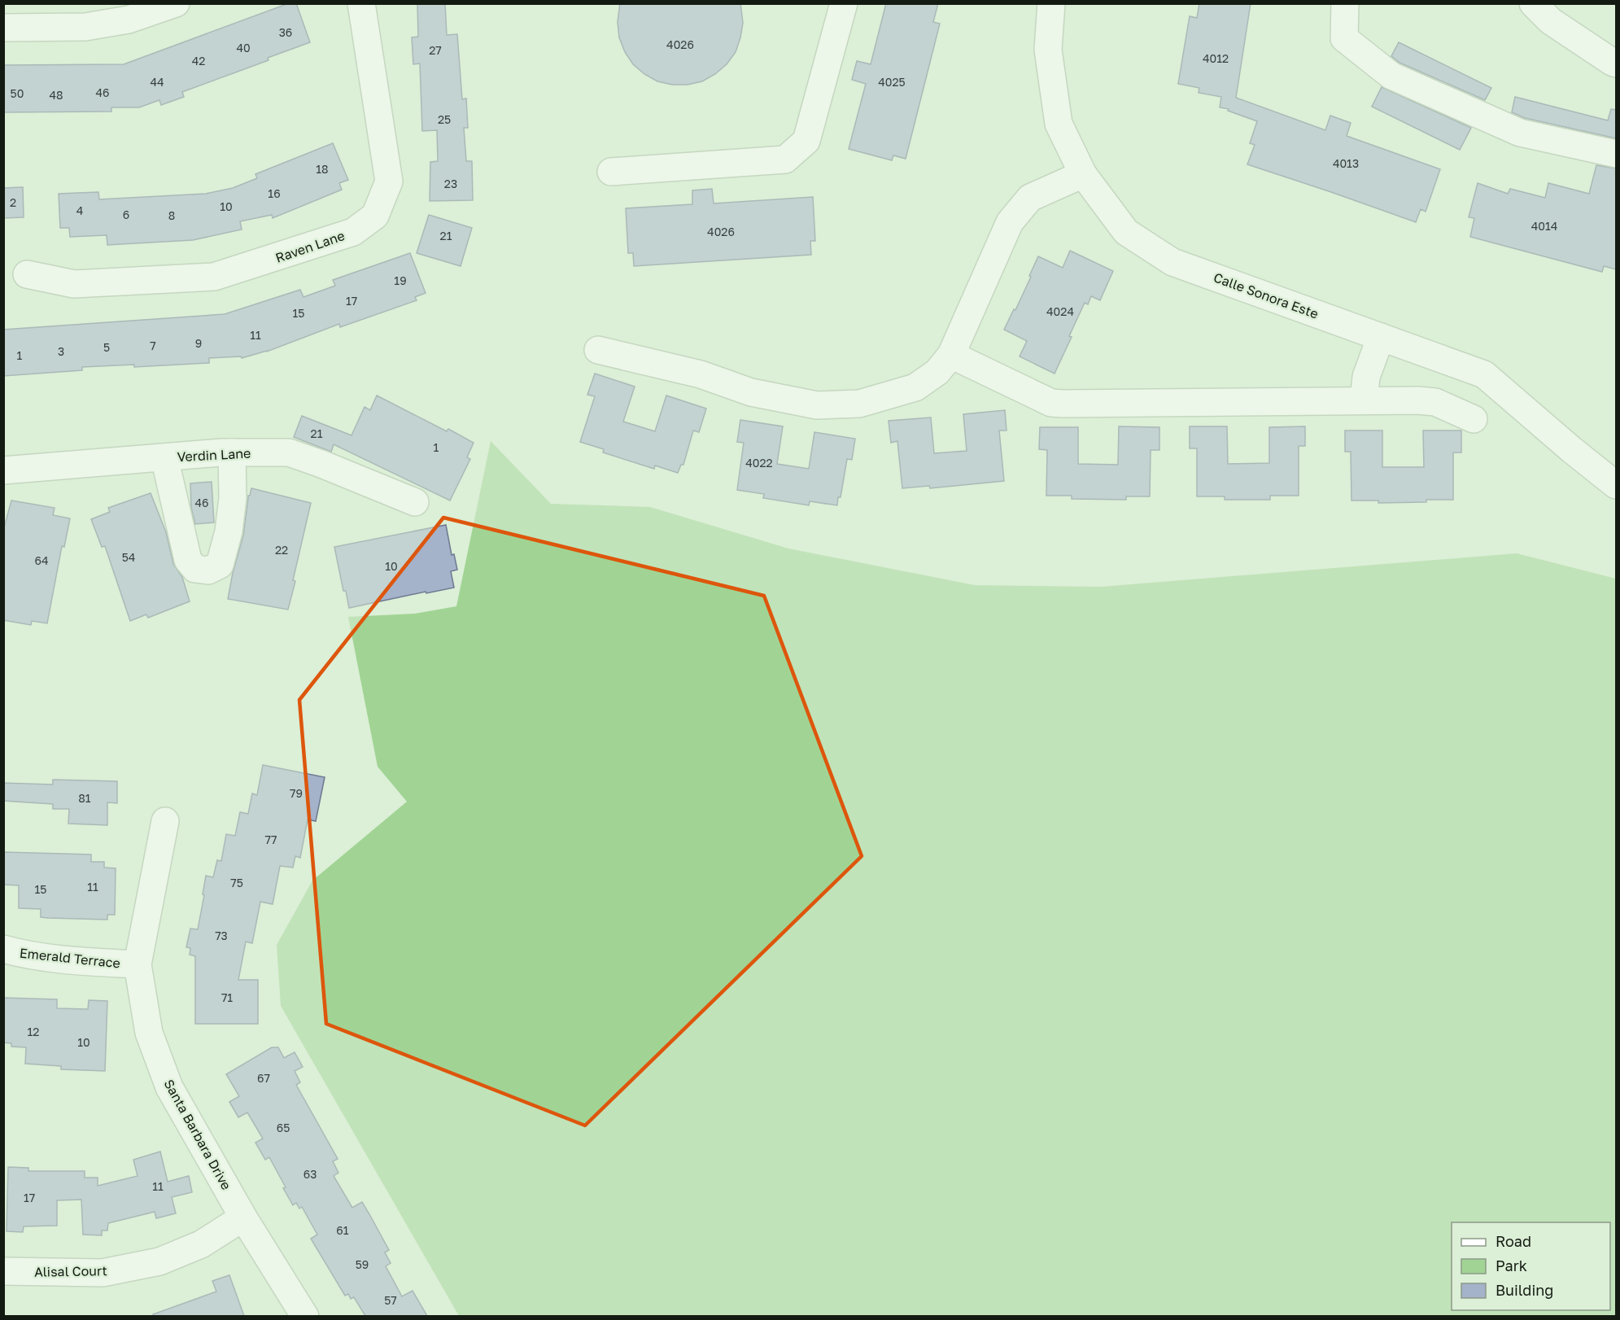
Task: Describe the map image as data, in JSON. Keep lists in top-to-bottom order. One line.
{"streets":{"street":["Raven Lane","Calle Sonora Este","Verdin Lane","Emerald Terrace","Santa Barbara Drive","Alisal Court"]},"crossings":[["Emerald Terrace","Santa Barbara Drive"],["Santa Barbara Drive","Alisal Court"]],"house_numbers":["36","4026","40","27","4012","42","44","4025","46","50","48","25","4013","18","23","16","2","10","4","6","8","4014","4026","21","19","17","4024","15","11","9","7","5","3","1","21","1","4022","46","22","54","64","10","79","81","77","75","11","15","73","71","12","10","67","65","63","11","17","61","59","57"],"legend":["Road","Park","Building"]}
